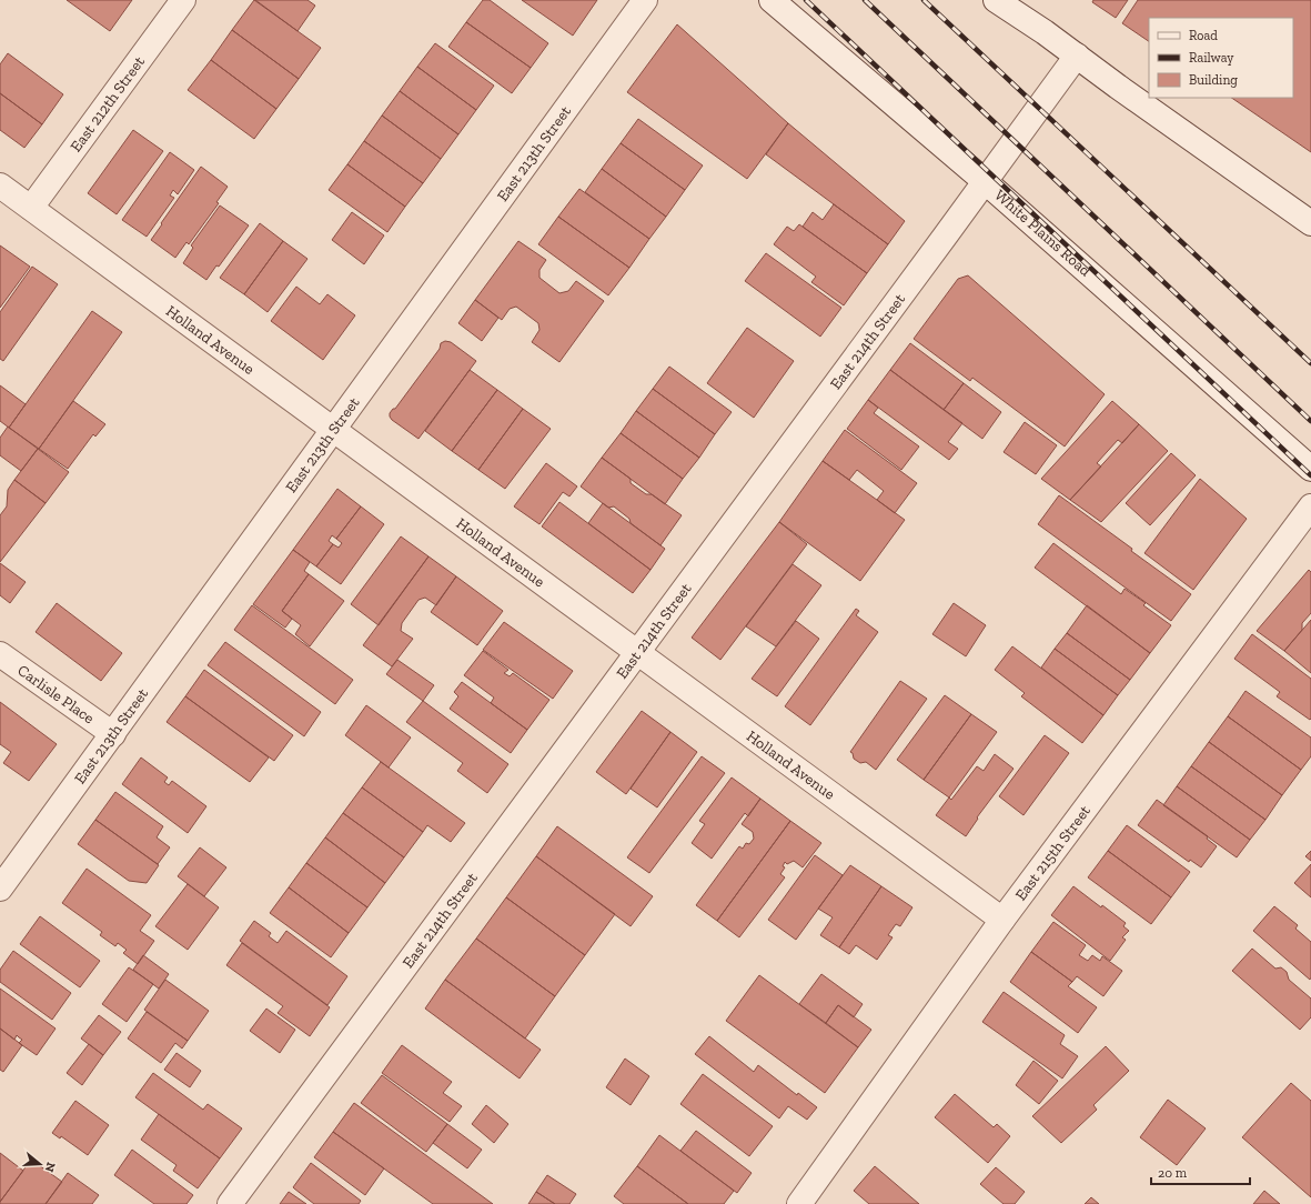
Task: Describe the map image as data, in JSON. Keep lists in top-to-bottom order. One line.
{"streets":{"street":["East 212th Street","East 213th Street","White Plains Road","Holland Avenue","East 214th Street","Carlisle Place","East 215th Street"]},"crossings":[["East 212th Street","Holland Avenue"],["East 213th Street","Holland Avenue"],["East 213th Street","Carlisle Place"],["White Plains Road","East 214th Street"],["Holland Avenue","East 214th Street"],["Holland Avenue","East 215th Street"]],"legend":["Road","Railway","Building"],"scale_bar":"20 m","north":"right"}
